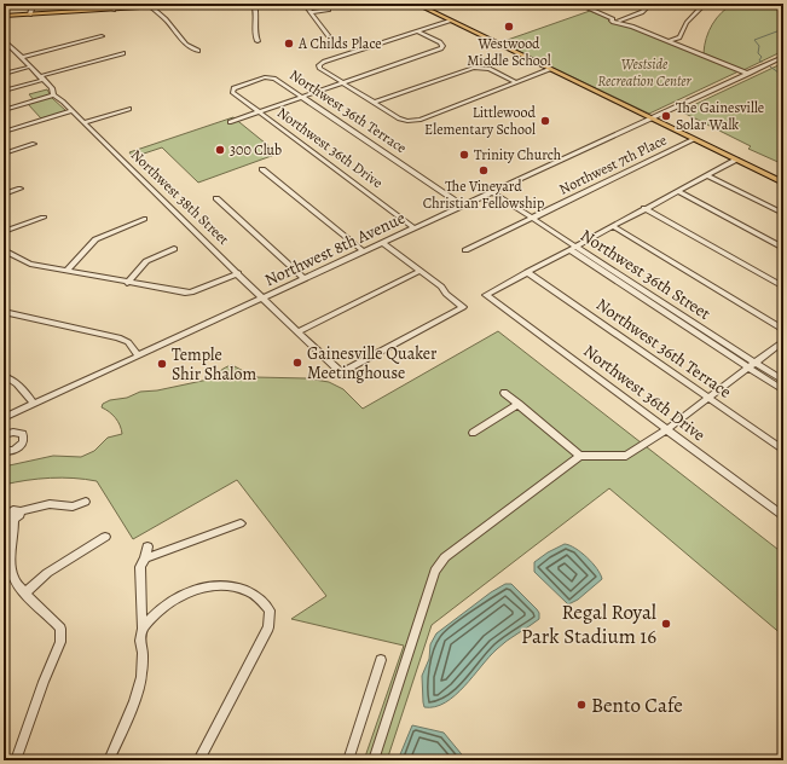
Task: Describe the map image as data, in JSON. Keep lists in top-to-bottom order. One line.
{"streets":{"street":["Northwest 36th Terrace","Northwest 36th Drive","Northwest 7th Place","Northwest 38th Street","Northwest 8th Avenue","Northwest 36th Street"]},"crossings":[["Northwest 36th Terrace","Northwest 36th Drive"],["Northwest 36th Terrace","Northwest 8th Avenue"],["Northwest 36th Drive","Northwest 8th Avenue"],["Northwest 7th Place","Northwest 36th Street"],["Northwest 38th Street","Northwest 8th Avenue"],["Northwest 8th Avenue","Northwest 36th Street"]],"parks":["Westside Recreation Center"],"places":["Westwood Middle School","A Childs Place","The Gainesville Solar Walk","Littlewood Elementary School","300 Club","Trinity Church","The Vineyard Christian Fellowship","Gainesville Quaker Meetinghouse","Temple Shir Shalom","Regal Royal Park Stadium 16","Bento Cafe"]}
